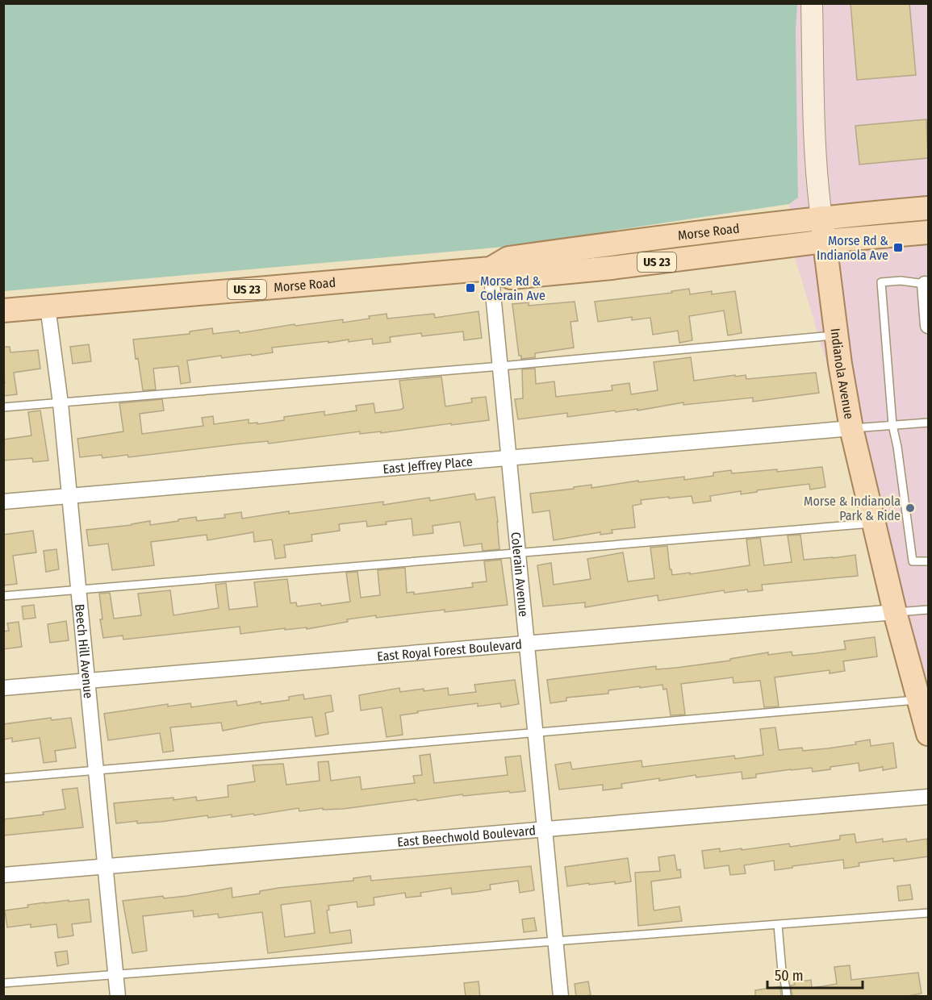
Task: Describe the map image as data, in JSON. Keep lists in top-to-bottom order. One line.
{"streets":{"main road":["Morse Road","US 23","Indianola Avenue"],"street":["East Jeffrey Place","Colerain Avenue","East Royal Forest Boulevard","Beech Hill Avenue","East Beechwold Boulevard"]},"crossings":[["Morse Road","Indianola Avenue"],["Morse Road","Colerain Avenue"],["Morse Road","Beech Hill Avenue"],["Indianola Avenue","East Jeffrey Place"],["Indianola Avenue","East Royal Forest Boulevard"],["East Jeffrey Place","Colerain Avenue"],["East Jeffrey Place","Beech Hill Avenue"],["Colerain Avenue","East Royal Forest Boulevard"],["Colerain Avenue","East Beechwold Boulevard"],["East Royal Forest Boulevard","Beech Hill Avenue"],["Beech Hill Avenue","East Beechwold Boulevard"]],"places":{"transit":["Morse Rd & Indianola Ave","Morse Rd & Colerain Ave"],"other":["Morse & Indianola Park & Ride"]},"scale_bar":"50 m"}
